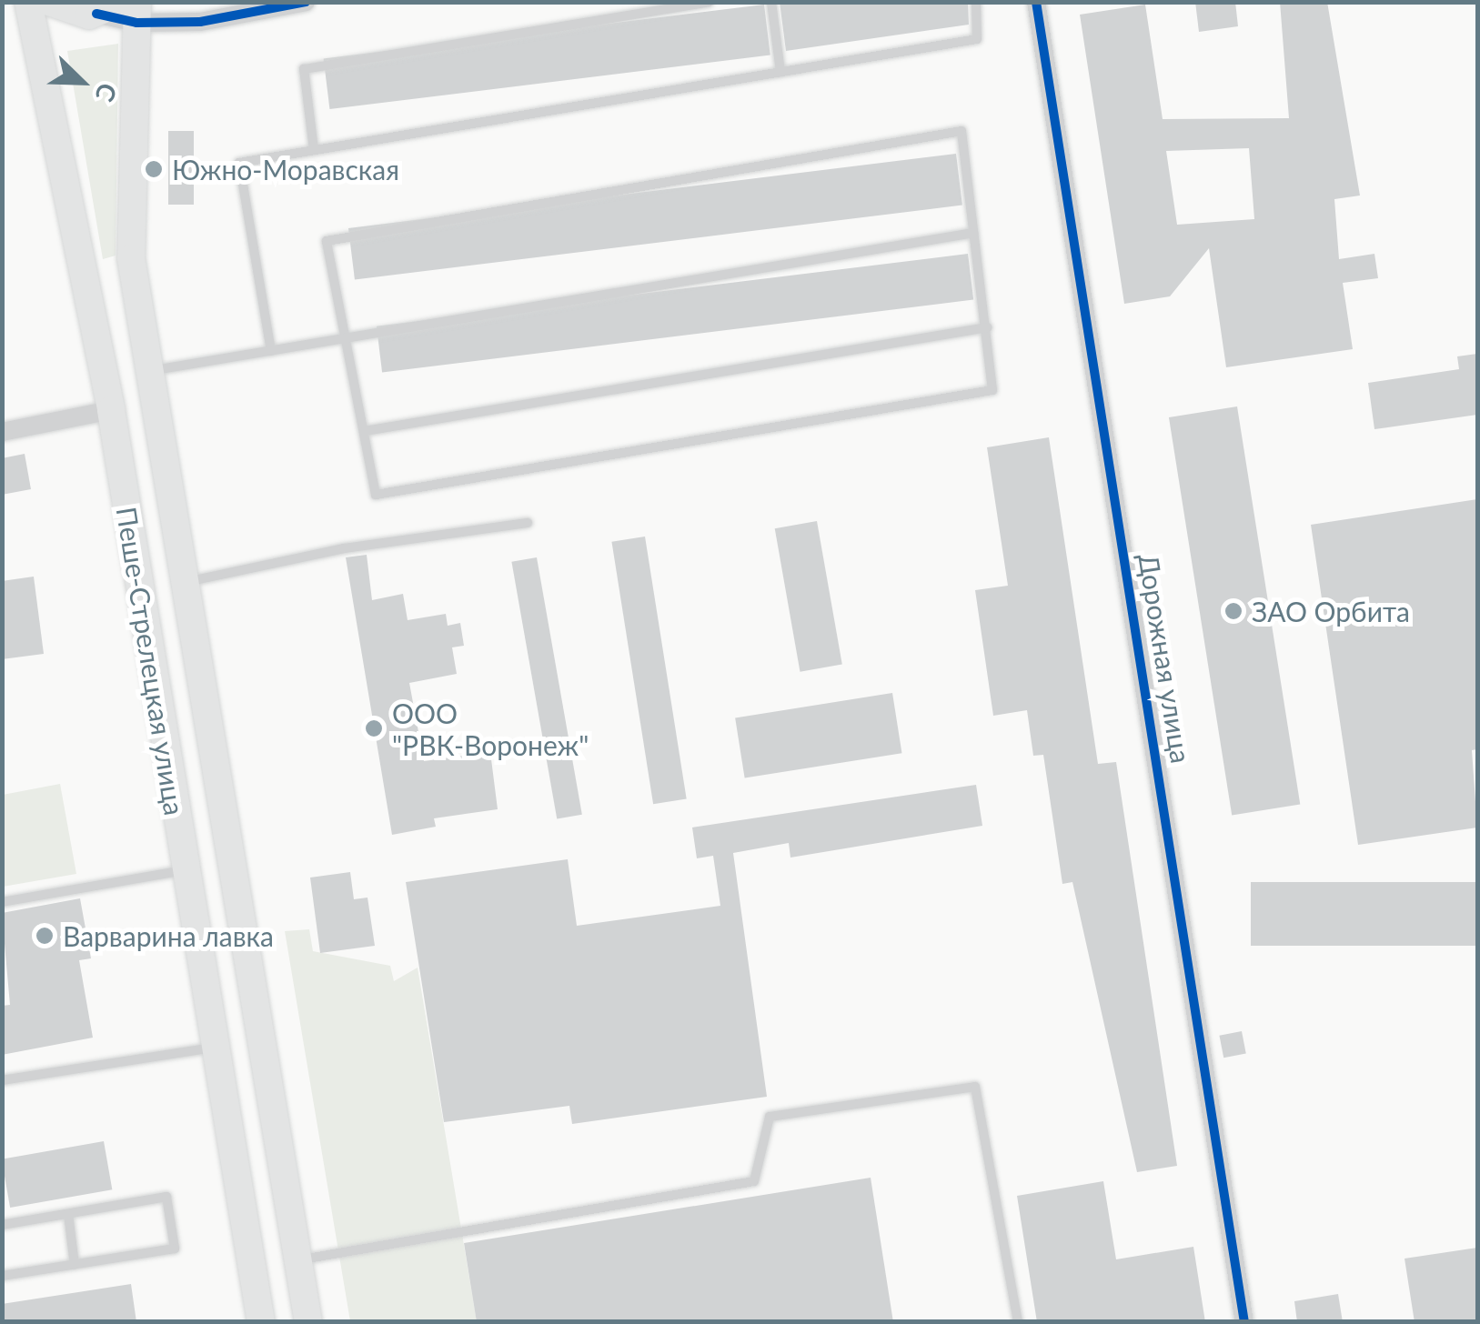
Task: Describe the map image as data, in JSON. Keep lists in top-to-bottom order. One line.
{"streets":{"main road":["Пеше-Стрелецкая улица"],"street":["Дорожная улица"]},"places":["Южно-Моравская","ЗАО Орбита","ООО \"РВК-Воронеж\"","Варварина лавка"],"north":"bottom right"}
